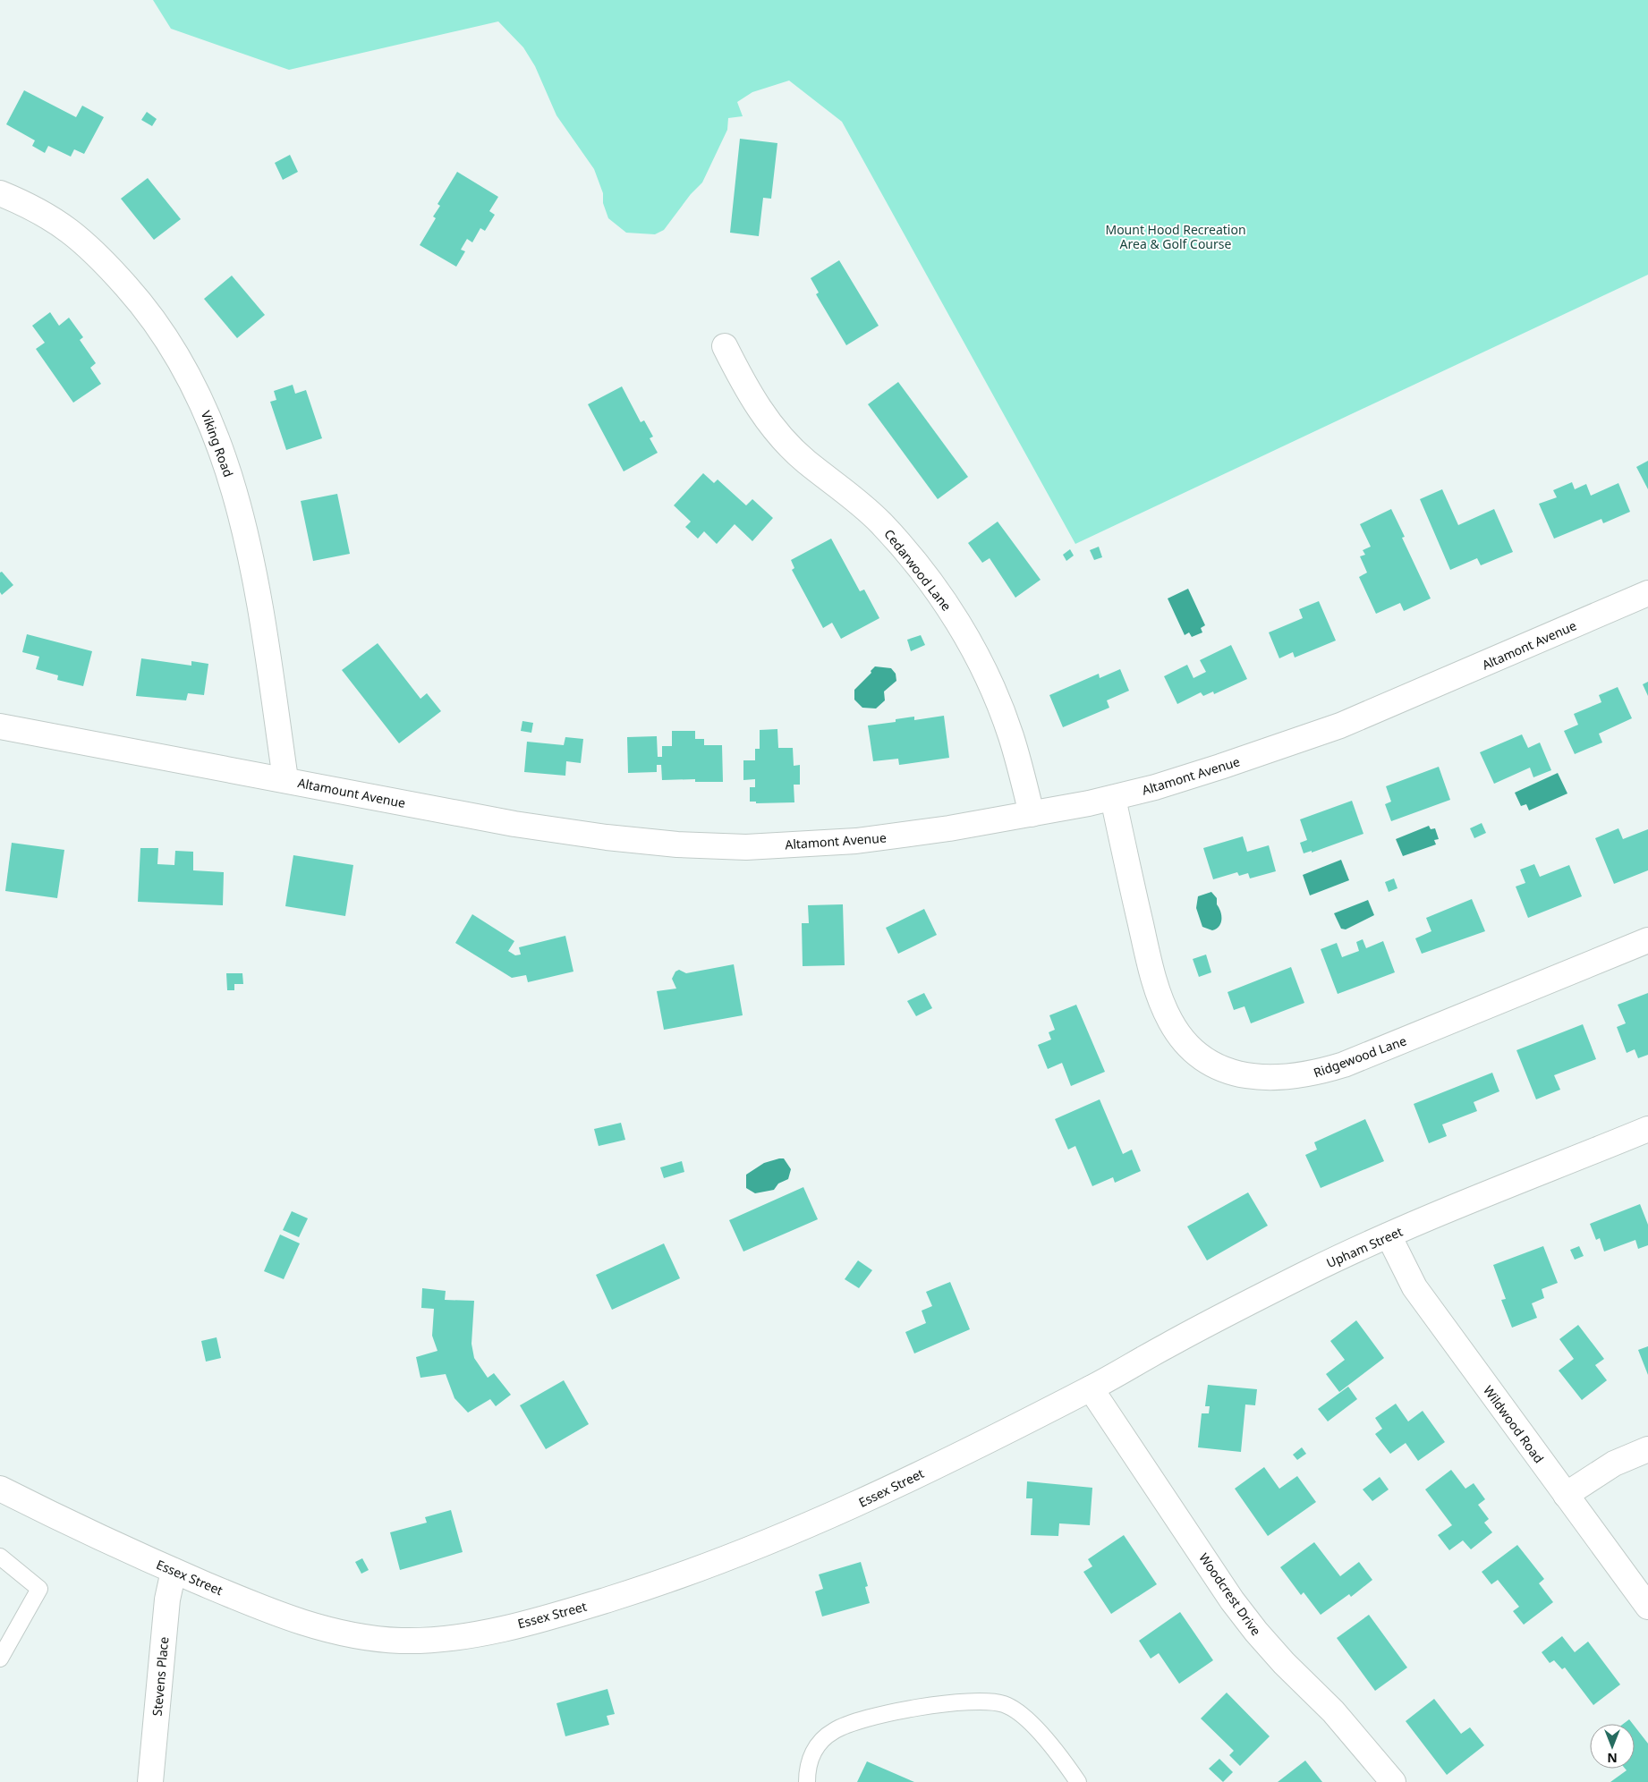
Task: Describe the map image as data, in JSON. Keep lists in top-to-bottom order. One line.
{"streets":{"street":["Viking Road","Cedarwood Lane","Altamont Avenue","Altamount Avenue","Ridgewood Lane","Upham Street","Wildwood Road","Essex Street","Woodcrest Drive","Stevens Place"]},"crossings":[["Viking Road","Altamount Avenue"],["Cedarwood Lane","Altamont Avenue"],["Altamont Avenue","Altamount Avenue"],["Altamont Avenue","Ridgewood Lane"],["Upham Street","Wildwood Road"],["Upham Street","Essex Street"],["Upham Street","Woodcrest Drive"],["Essex Street","Woodcrest Drive"],["Essex Street","Stevens Place"]],"parks":["Mount Hood Recreation Area & Golf Course"],"north":"bottom"}
